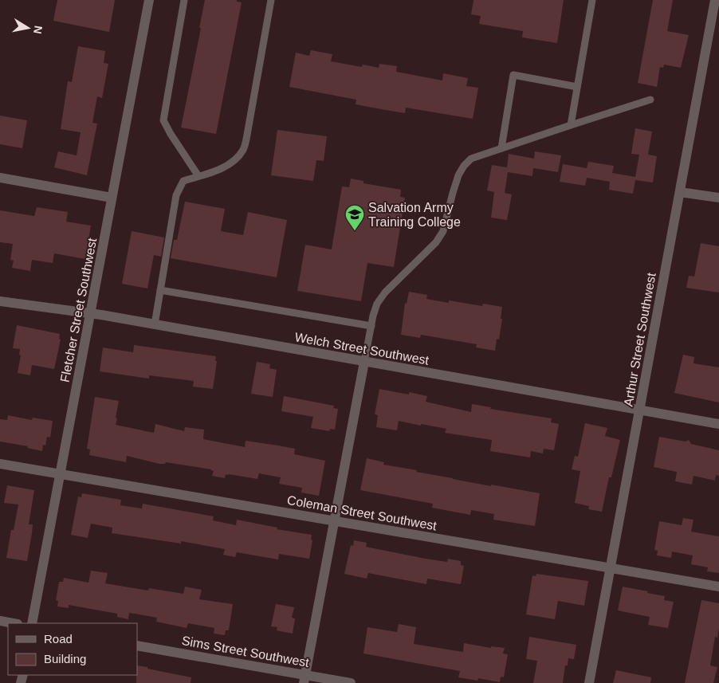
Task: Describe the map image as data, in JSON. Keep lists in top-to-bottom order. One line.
{"streets":{"street":["Fletcher Street Southwest","Arthur Street Southwest","Welch Street Southwest","Coleman Street Southwest","Sims Street Southwest"]},"crossings":[["Fletcher Street Southwest","Welch Street Southwest"],["Fletcher Street Southwest","Coleman Street Southwest"],["Arthur Street Southwest","Welch Street Southwest"],["Arthur Street Southwest","Coleman Street Southwest"]],"places":{"school or university":["Salvation Army Training College"]},"legend":["Road","Building"],"north":"right"}
